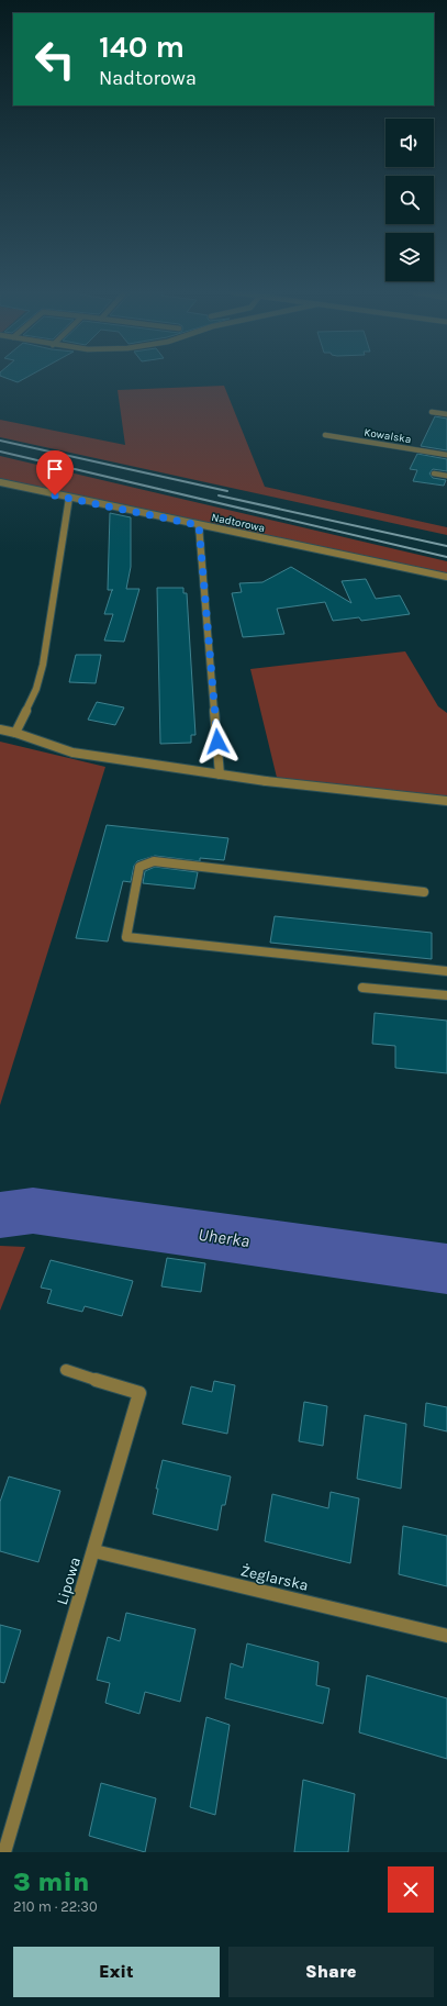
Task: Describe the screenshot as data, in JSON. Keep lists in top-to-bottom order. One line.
{"streets":{"street":["Kowalska","Nadtorowa","Żeglarska","Lipowa"]},"crossings":[["Żeglarska","Lipowa"]],"water":["Uherka"],"page":{"turn":["140 m","Nadtorowa"],"heading":["3 min","210 m · 22:30"],"buttons":["Exit","Share"]}}
